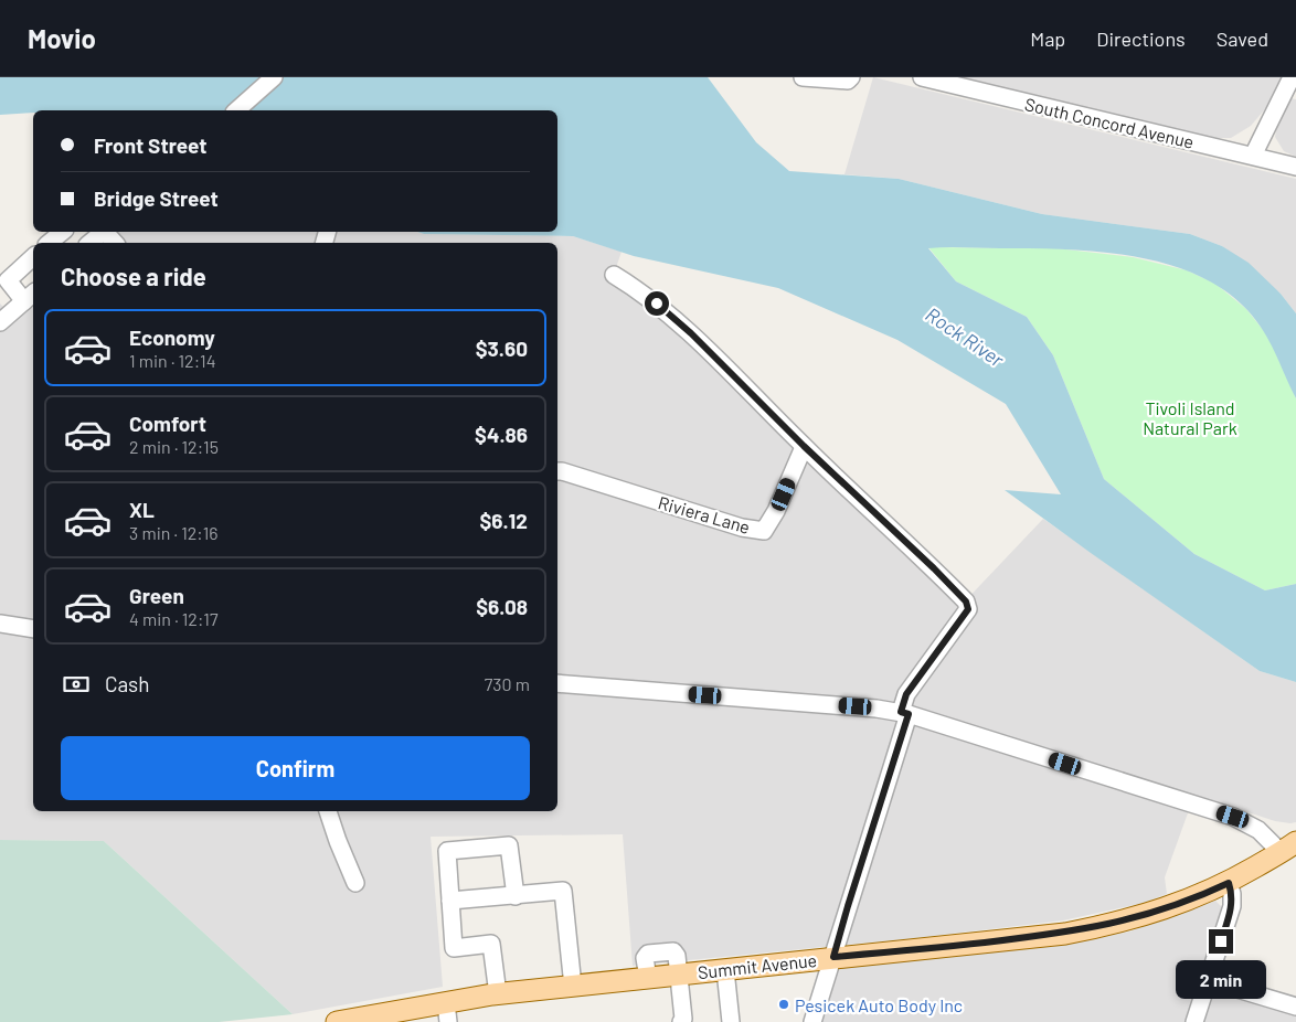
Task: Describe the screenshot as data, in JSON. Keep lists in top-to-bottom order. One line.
{"streets":{"main road":["Summit Avenue"],"street":["South Concord Avenue","Riviera Lane"]},"water":["Rock River"],"parks":["Tivoli Island Natural Park"],"places":["Pesicek Auto Body Inc"],"page":{"header":"Movio","nav":["Map","Directions","Saved"],"banner":["Front Street","Bridge Street"],"heading":"Choose a ride","list":[{"name":"Economy","note":"1 min · 12:14","value":"$3.60"},{"name":"Comfort","note":"2 min · 12:15","value":"$4.86"},{"name":"XL","note":"3 min · 12:16","value":"$6.12"},{"name":"Green","note":"4 min · 12:17","value":"$6.08"}],"pay":["Cash","730 m"],"buttons":"Confirm","bubble":"2 min"}}
